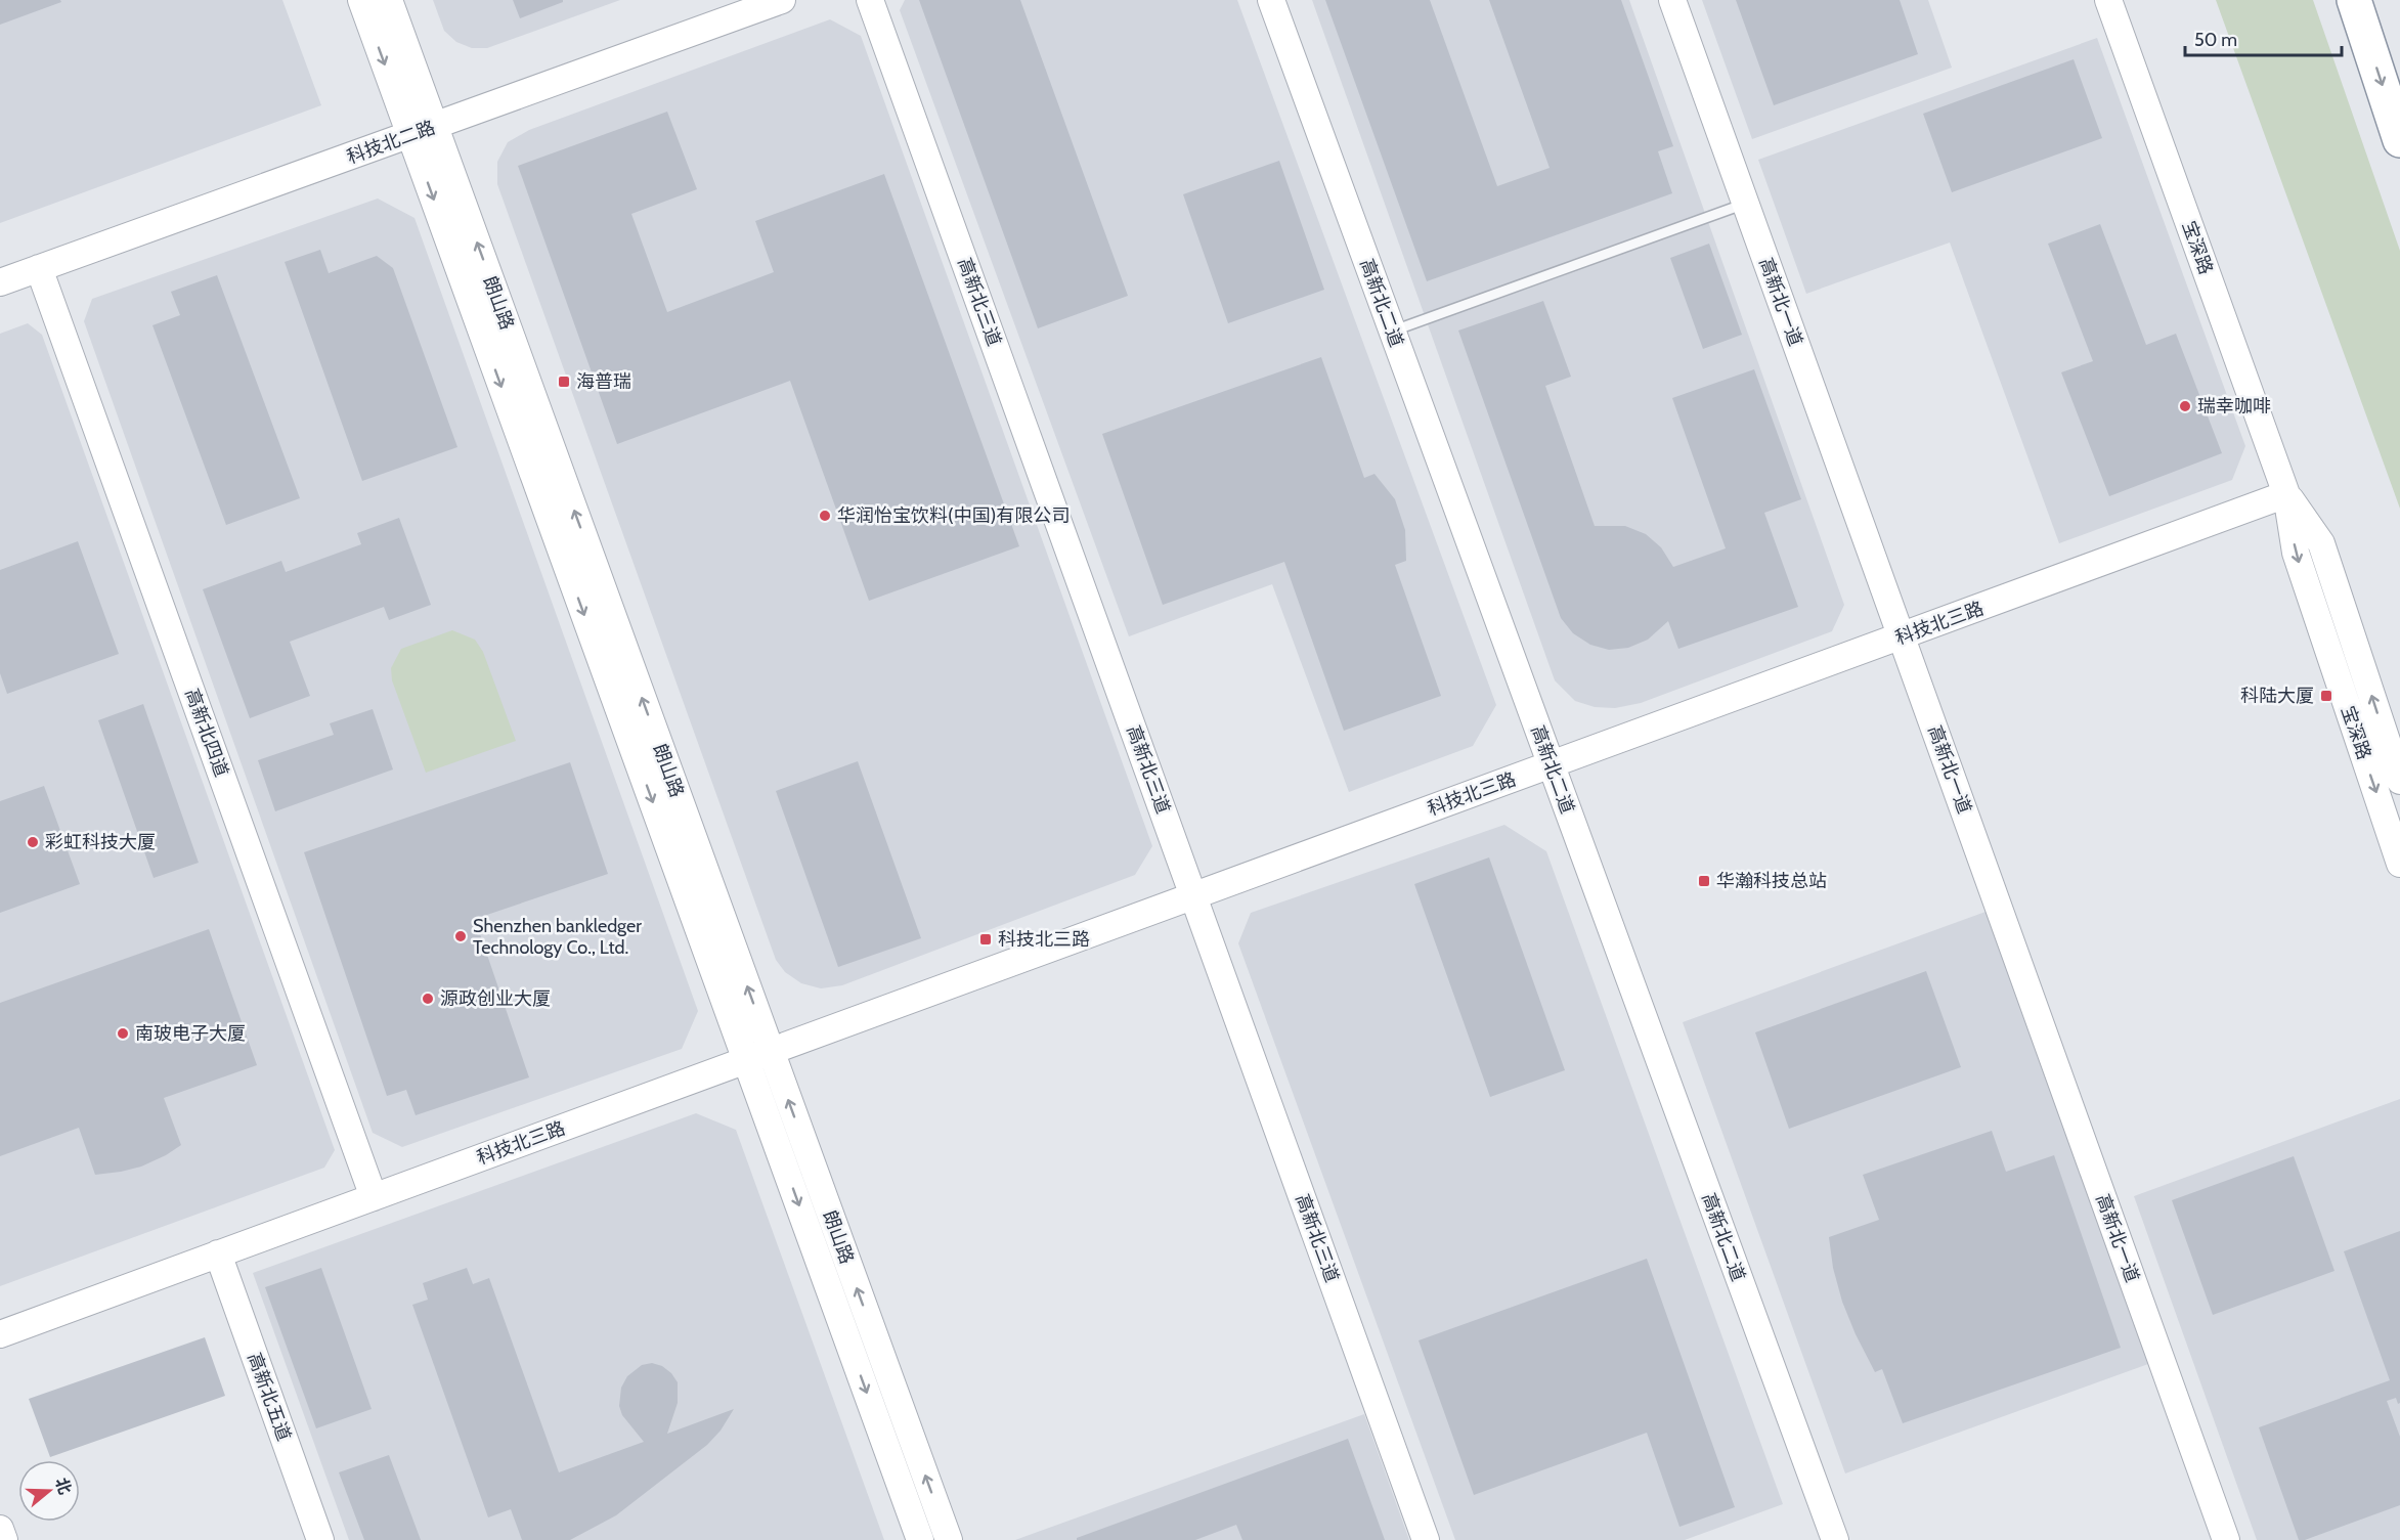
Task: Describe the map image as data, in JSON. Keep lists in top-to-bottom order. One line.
{"streets":{"street":["科技北二路","宝深路","高新北三道","高新北一道","朗山路","高新北二道","科技北三路","高新北四道","高新北五道"]},"crossings":[["科技北二路","朗山路"],["科技北二路","高新北四道"],["宝深路","科技北三路"],["高新北三道","科技北三路"],["高新北一道","科技北三路"],["朗山路","科技北三路"],["高新北二道","科技北三路"],["科技北三路","高新北四道"],["科技北三路","高新北五道"]],"places":{"transit":["海普瑞","科陆大厦","华瀚科技总站","科技北三路"],"other":["瑞幸咖啡","华润怡宝饮料(中国)有限公司","彩虹科技大厦","Shenzhen bankledger Technology Co., Ltd.","源政创业大厦","南玻电子大厦"]},"scale_bar":"50 m","north":"right"}
